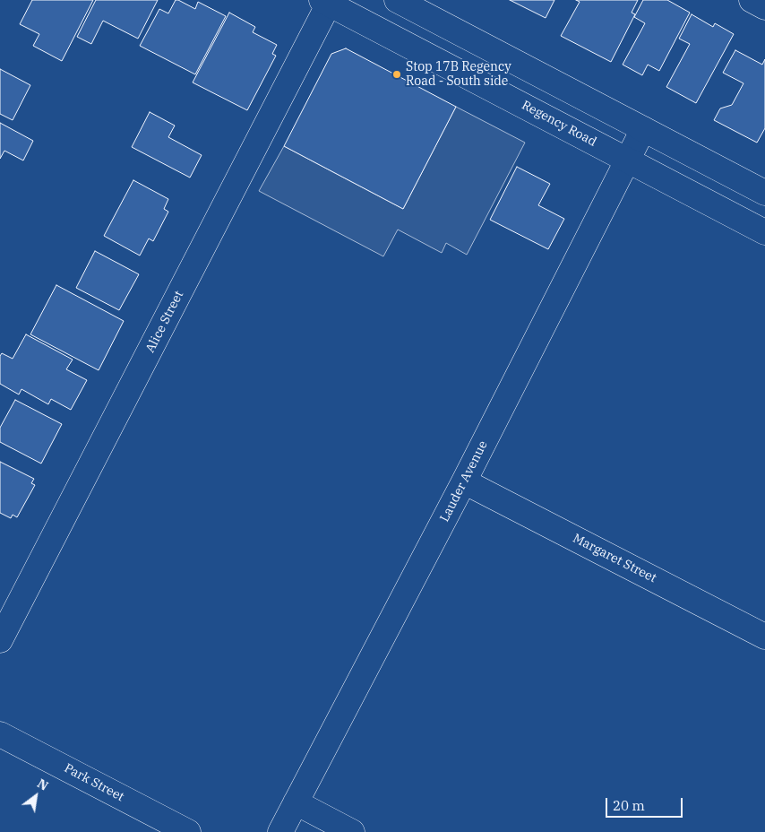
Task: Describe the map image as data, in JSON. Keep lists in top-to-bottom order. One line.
{"streets":{"street":["Regency Road","Alice Street","Lauder Avenue","Margaret Street","Park Street"]},"crossings":[["Regency Road","Alice Street"],["Regency Road","Lauder Avenue"],["Lauder Avenue","Margaret Street"]],"places":["Stop 17B Regency Road - South side"],"scale_bar":"20 m","north":"top right"}
